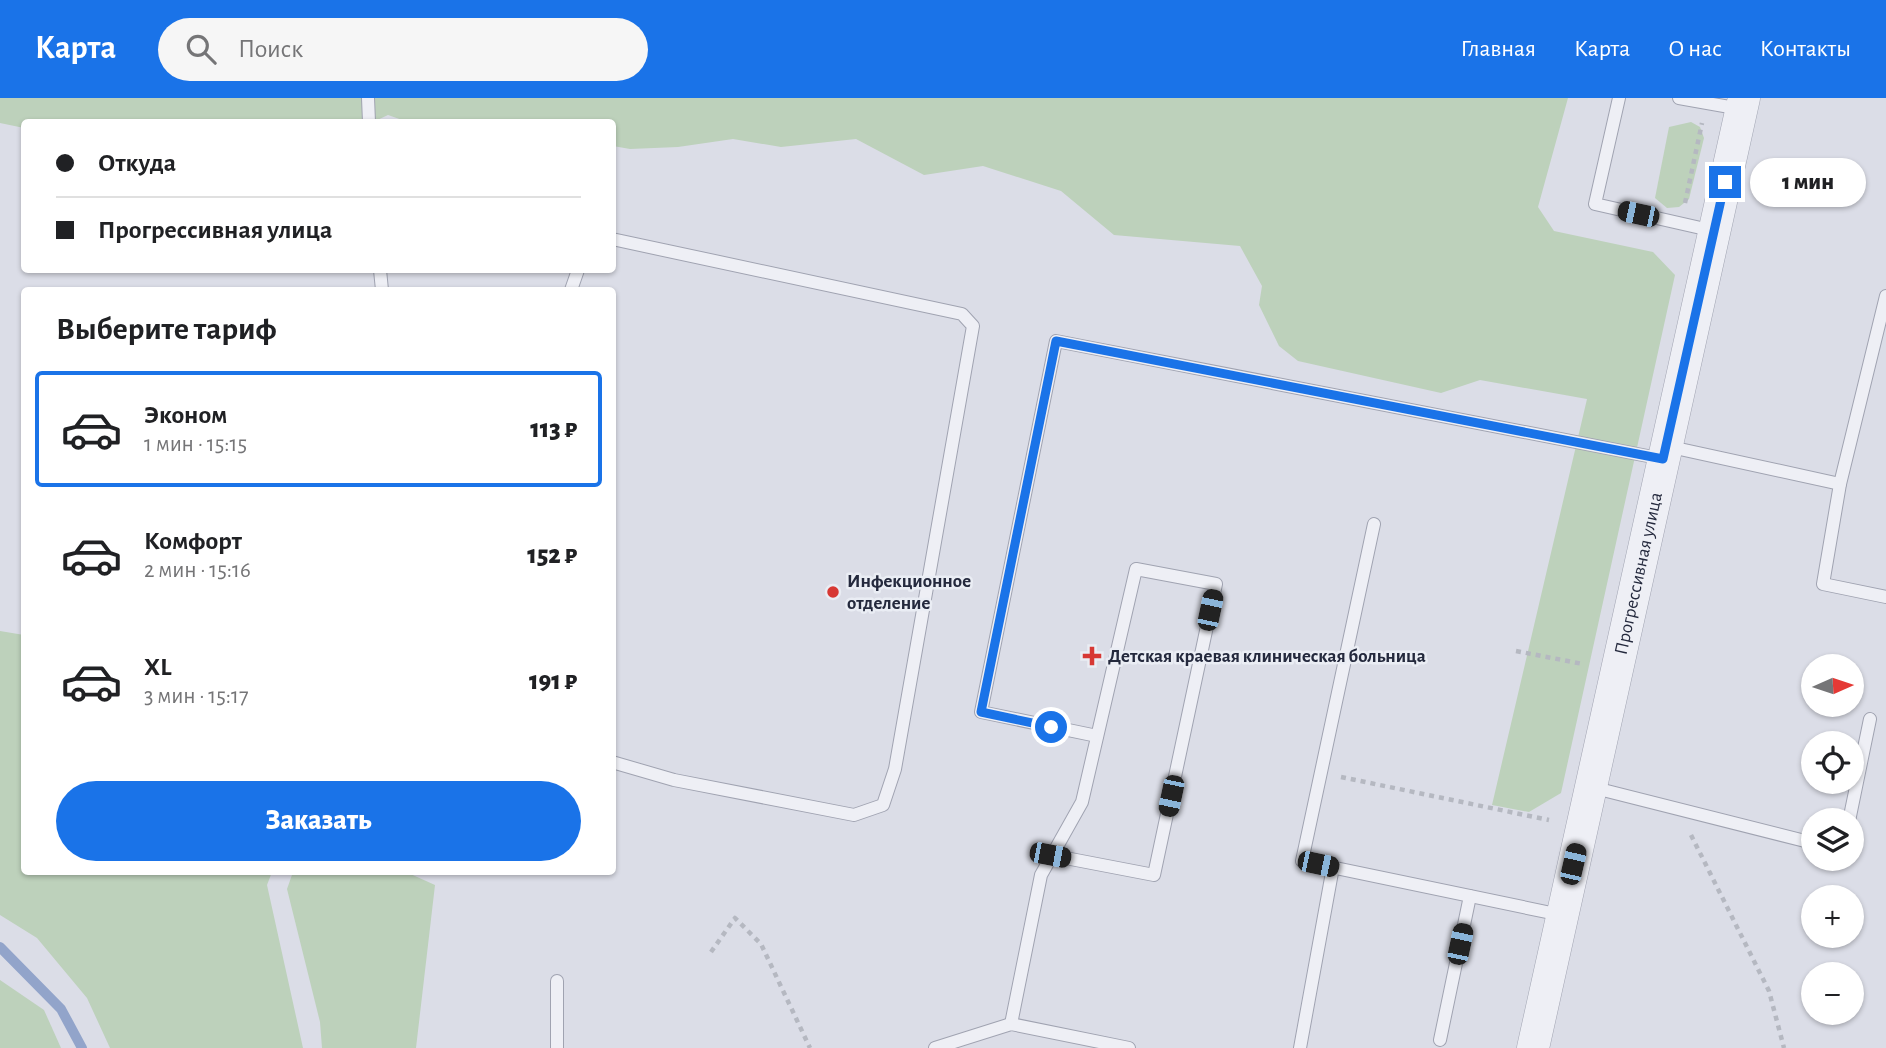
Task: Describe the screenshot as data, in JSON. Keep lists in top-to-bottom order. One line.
{"streets":{"street":["Прогрессивная улица"]},"places":{"other":["Инфекционное отделение"],"health":["Детская краевая клиническая больница"]},"north":"right","page":{"header":"Карта","search":"Поиск","nav":["Главная","Карта","О нас","Контакты"],"banner":["Откуда","Прогрессивная улица"],"bubble":"1 мин","heading":"Выберите тариф","list":[{"name":"Эконом","note":"1 мин · 15:15","value":"113 ₽"},{"name":"Комфорт","note":"2 мин · 15:16","value":"152 ₽"},{"name":"XL","note":"3 мин · 15:17","value":"191 ₽"}],"map_buttons":["+","−"],"buttons":"Заказать"}}
